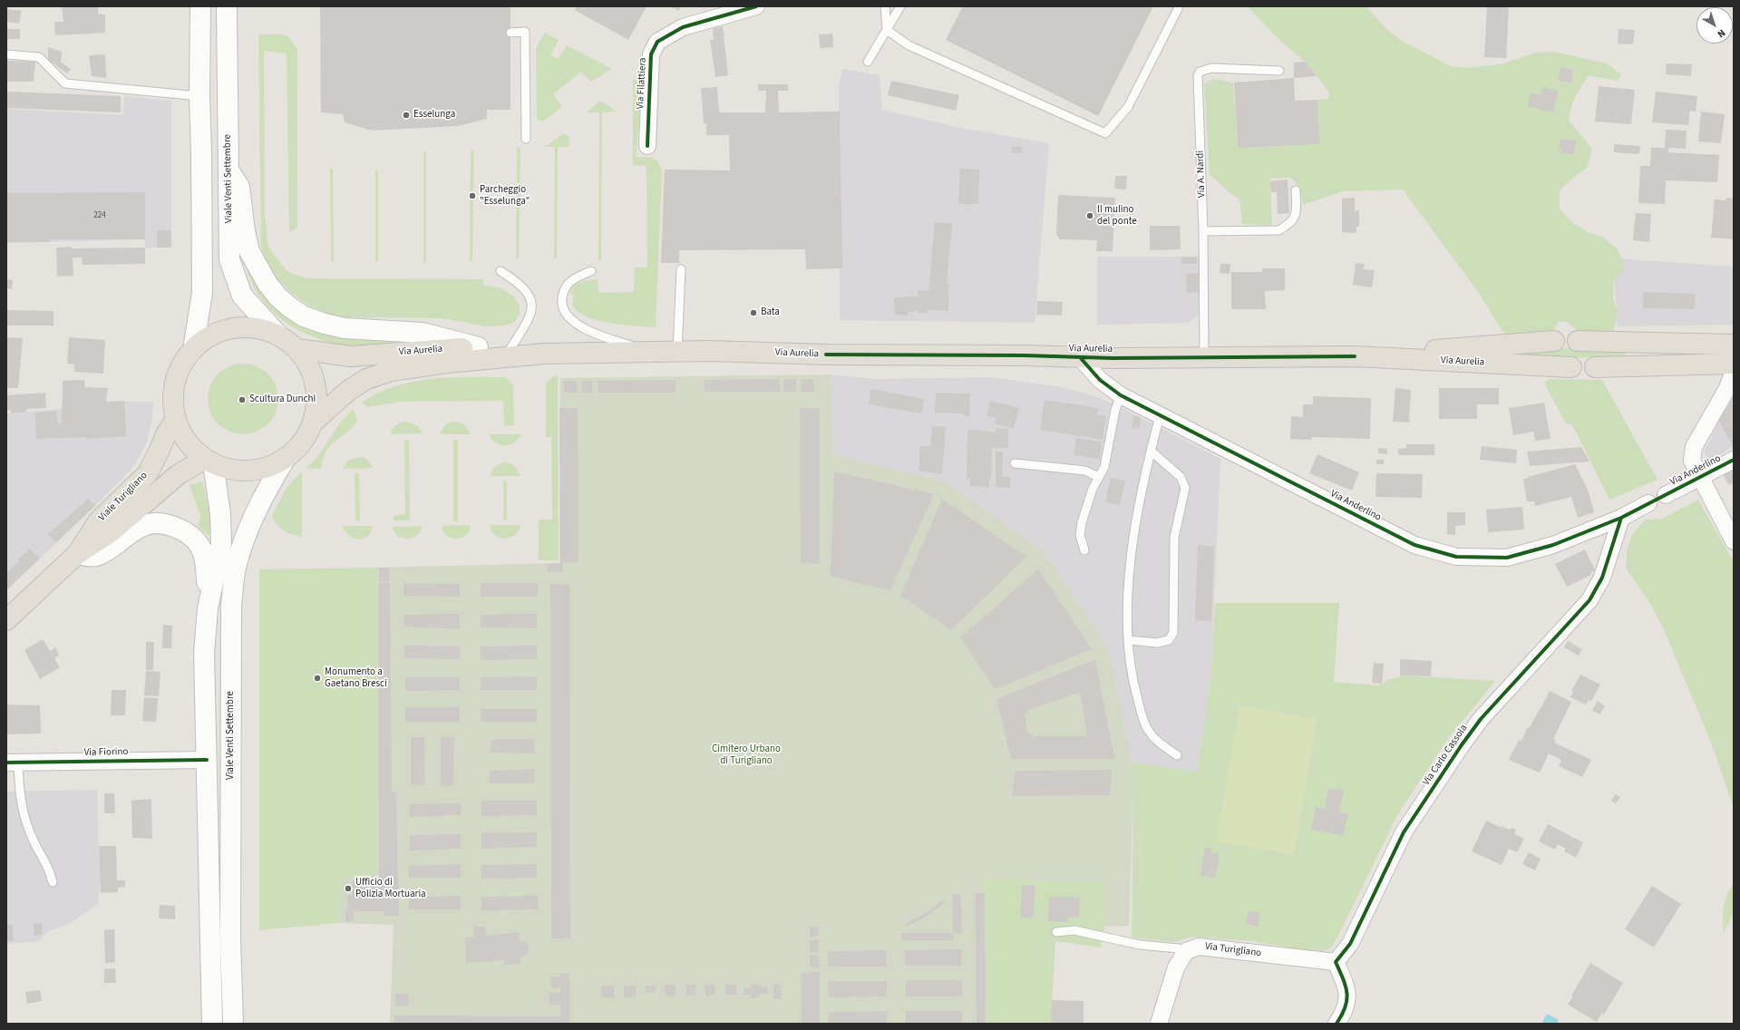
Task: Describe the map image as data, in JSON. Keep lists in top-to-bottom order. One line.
{"streets":{"main road":["Viale Venti Settembre","Via Aurelia","Viale Turigliano"],"street":["Via Filattiera","Via Anderlino","Via Fiorino","Via Carlo Cassola","Via Turigliano"],"lane":["Via A. Nardi"]},"crossings":[["Via A. Nardi","Via Aurelia"],["Via Aurelia","Via Anderlino"],["Via Anderlino","Via Carlo Cassola"],["Via Carlo Cassola","Via Turigliano"]],"parks":["Cimitero Urbano di Turigliano"],"places":["Esselunga","Parcheggio \"Esselunga\"","Il mulino del ponte","Bata","Scultura Dunchi","Monumento a Gaetano Bresci","Ufficio di Polizia Mortuaria"],"house_numbers":["224"],"north":"bottom right"}
